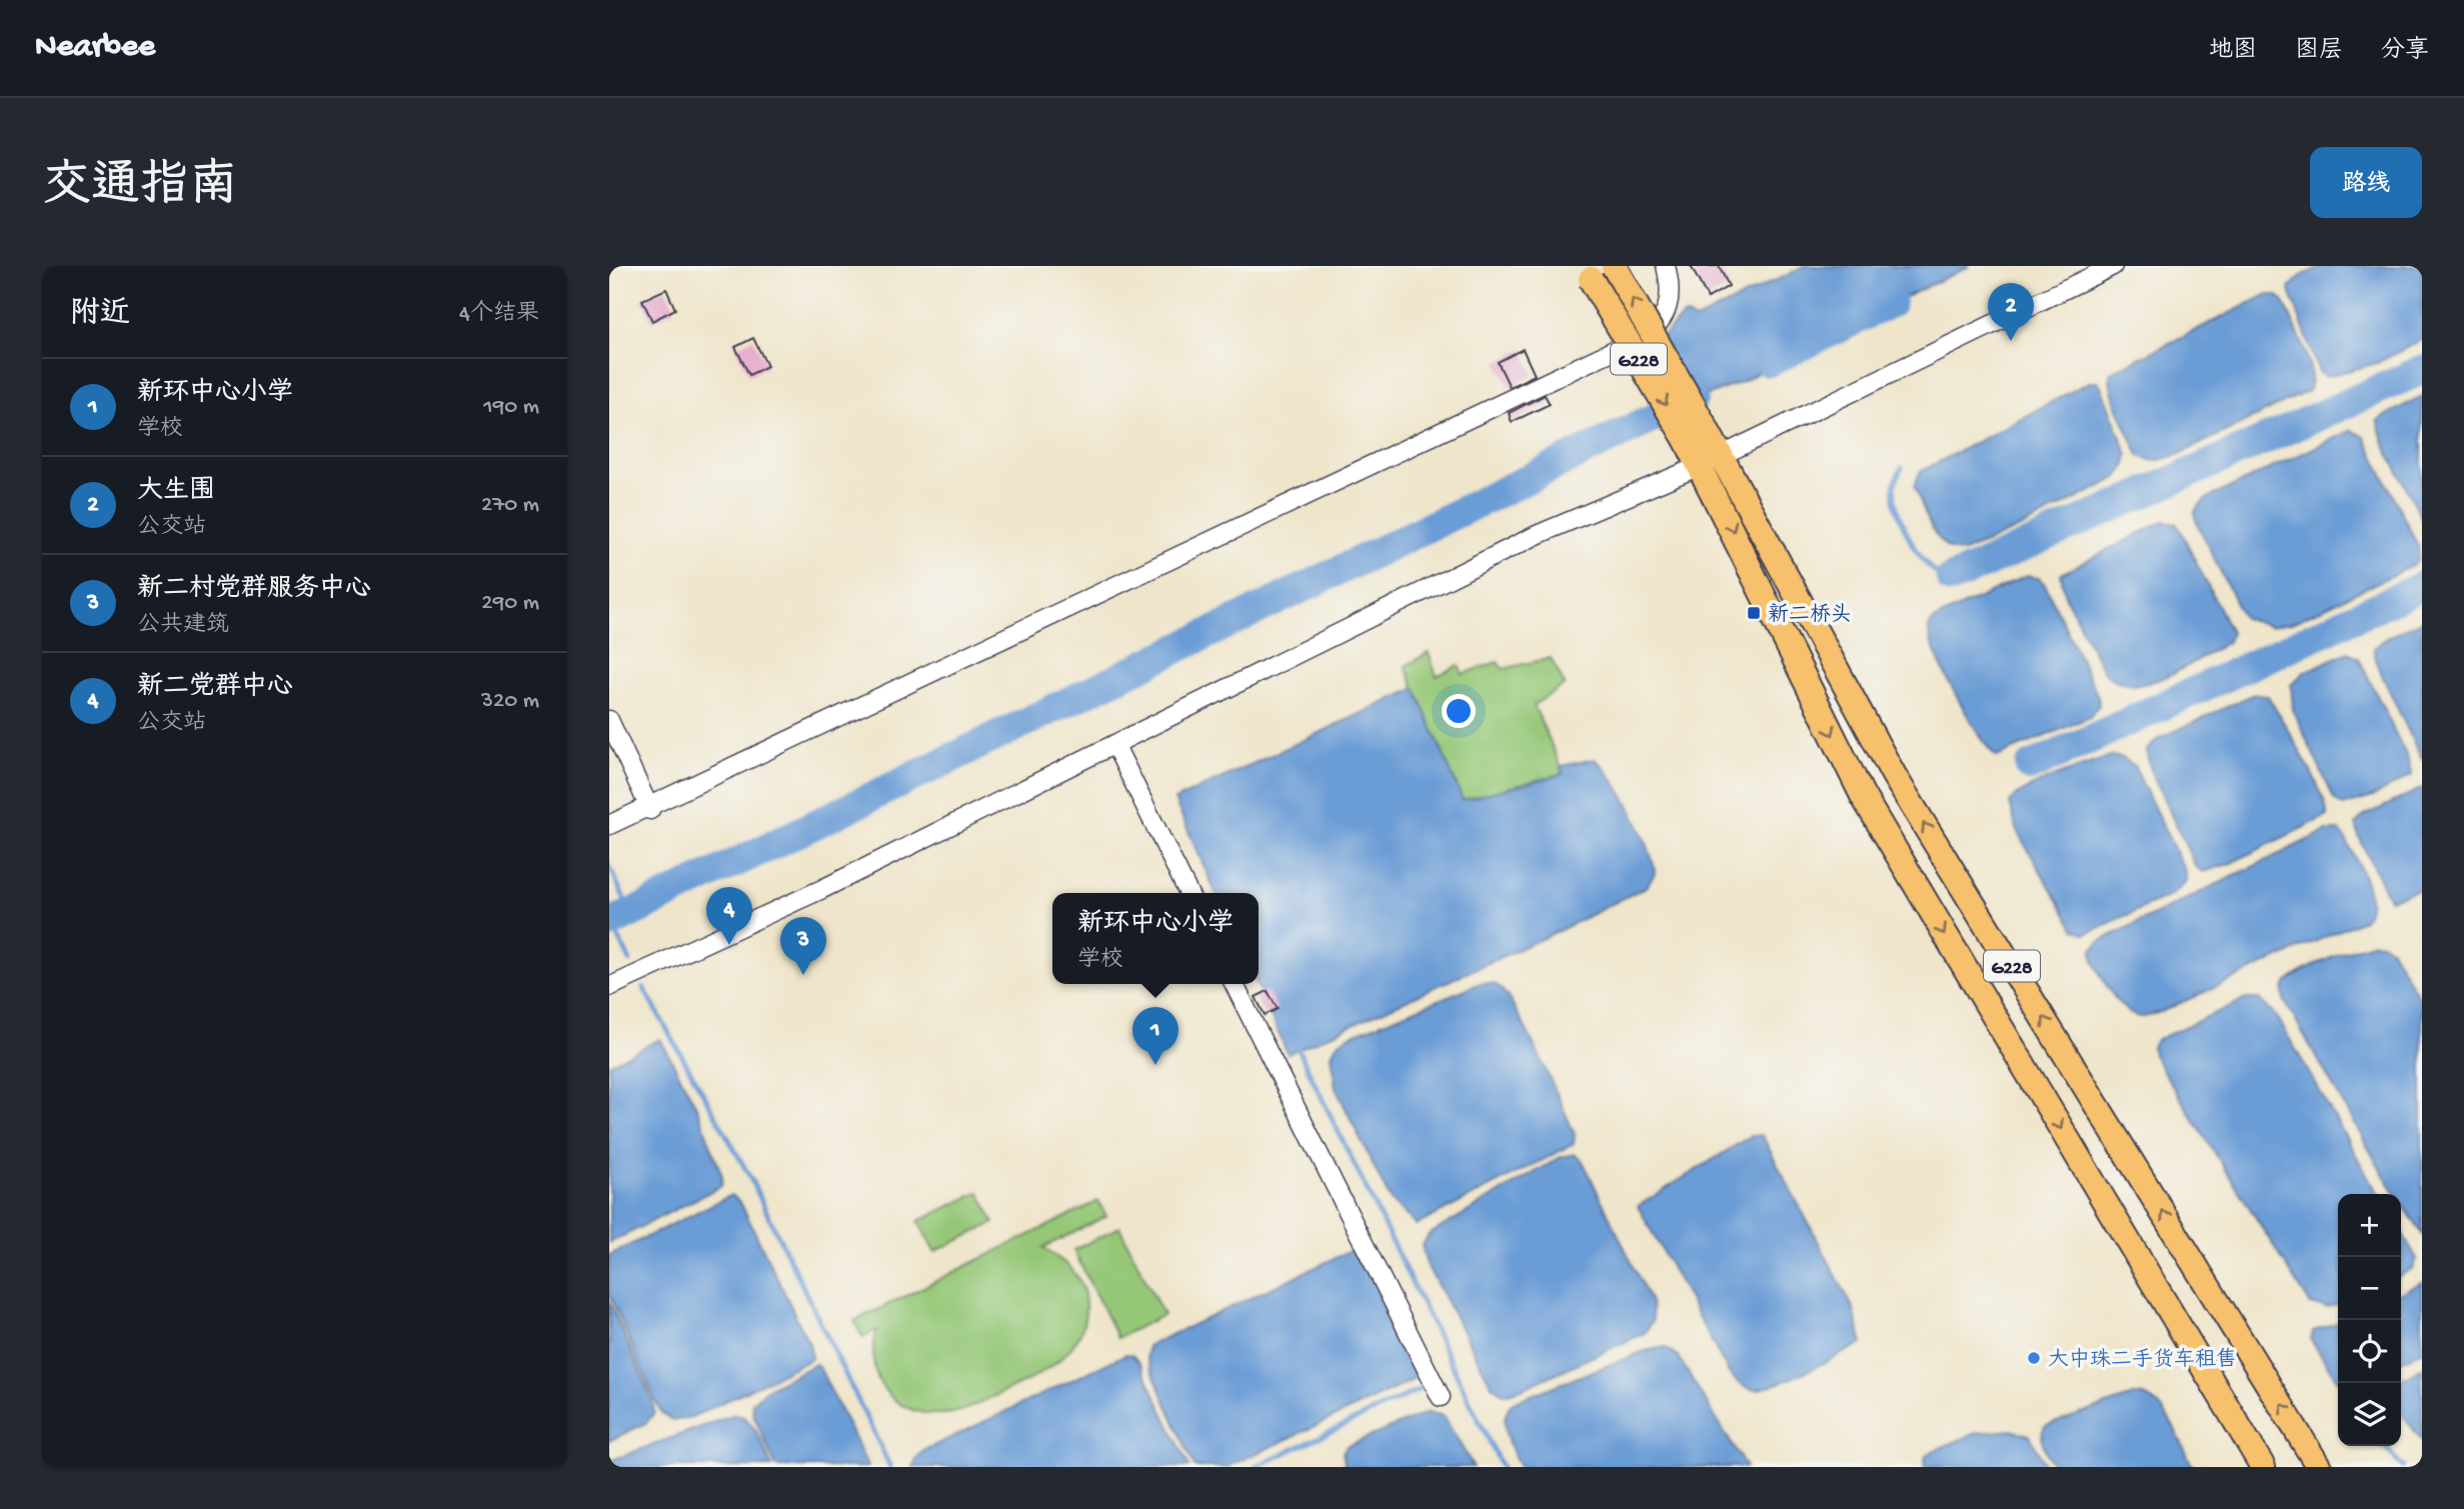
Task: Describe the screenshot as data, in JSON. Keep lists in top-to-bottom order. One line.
{"streets":{"highway":["G228"]},"places":{"transit":["新二桥头"],"other":["大中珠二手货车租售"]},"page":{"header":"Nearbee","nav":["地图","图层","分享"],"title":"交通指南","buttons":"路线","heading":["附近","4个结果"],"pins":["2","4","3","1"],"list":[{"mark":"1","name":"新环中心小学","note":"学校","value":"190 m"},{"mark":"2","name":"大生围","note":"公交站","value":"270 m"},{"mark":"3","name":"新二村党群服务中心","note":"公共建筑","value":"290 m"},{"mark":"4","name":"新二党群中心","note":"公交站","value":"320 m"}],"popup":["新环中心小学","学校"],"map_buttons":["+","−"]}}
